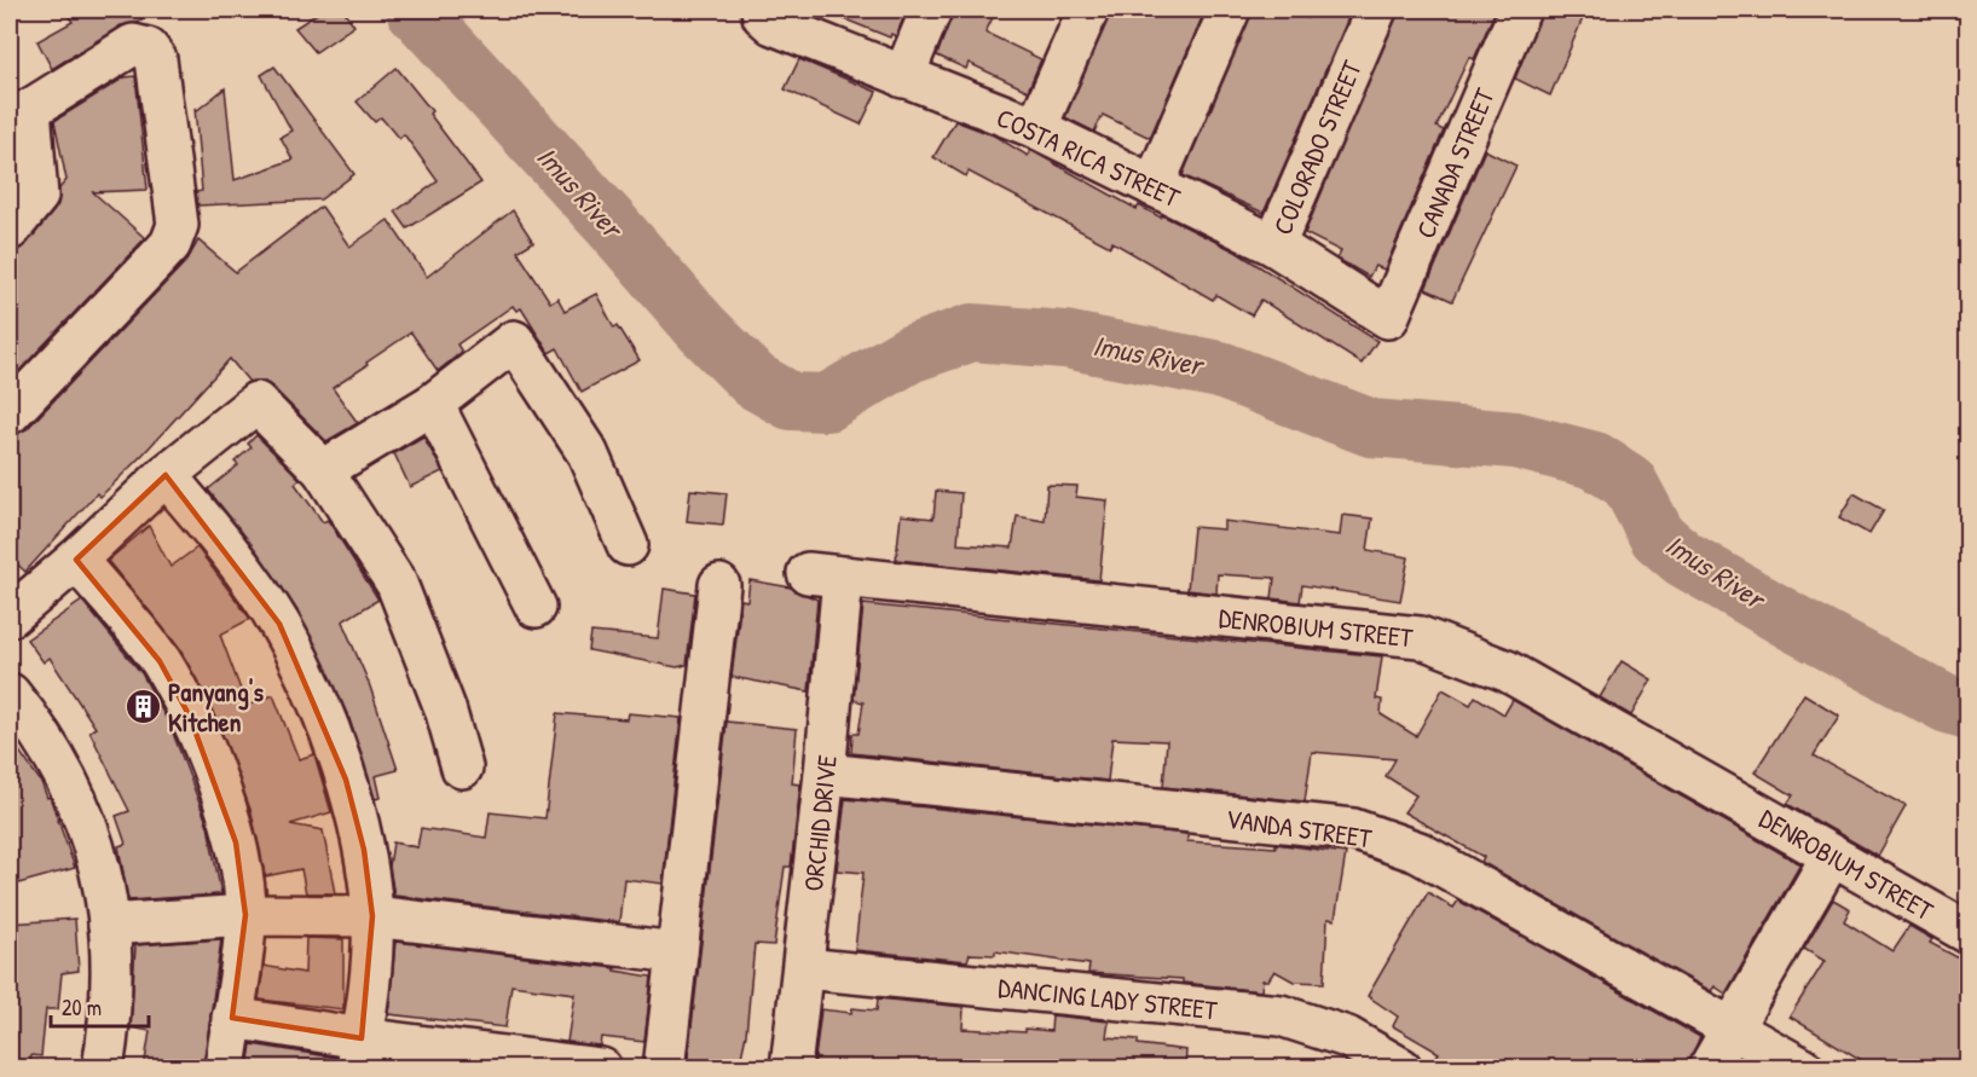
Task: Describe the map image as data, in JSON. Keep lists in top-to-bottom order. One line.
{"streets":{"street":["COLORADO STREET","COSTA RICA STREET","CANADA STREET","DENROBIUM STREET","ORCHID DRIVE","VANDA STREET","DANCING LADY STREET"]},"crossings":[["COLORADO STREET","COSTA RICA STREET"],["COSTA RICA STREET","CANADA STREET"],["DENROBIUM STREET","ORCHID DRIVE"],["ORCHID DRIVE","VANDA STREET"],["ORCHID DRIVE","DANCING LADY STREET"]],"water":["Imus River"],"places":{"building":["Panyang's Kitchen"]},"scale_bar":"20 m"}
